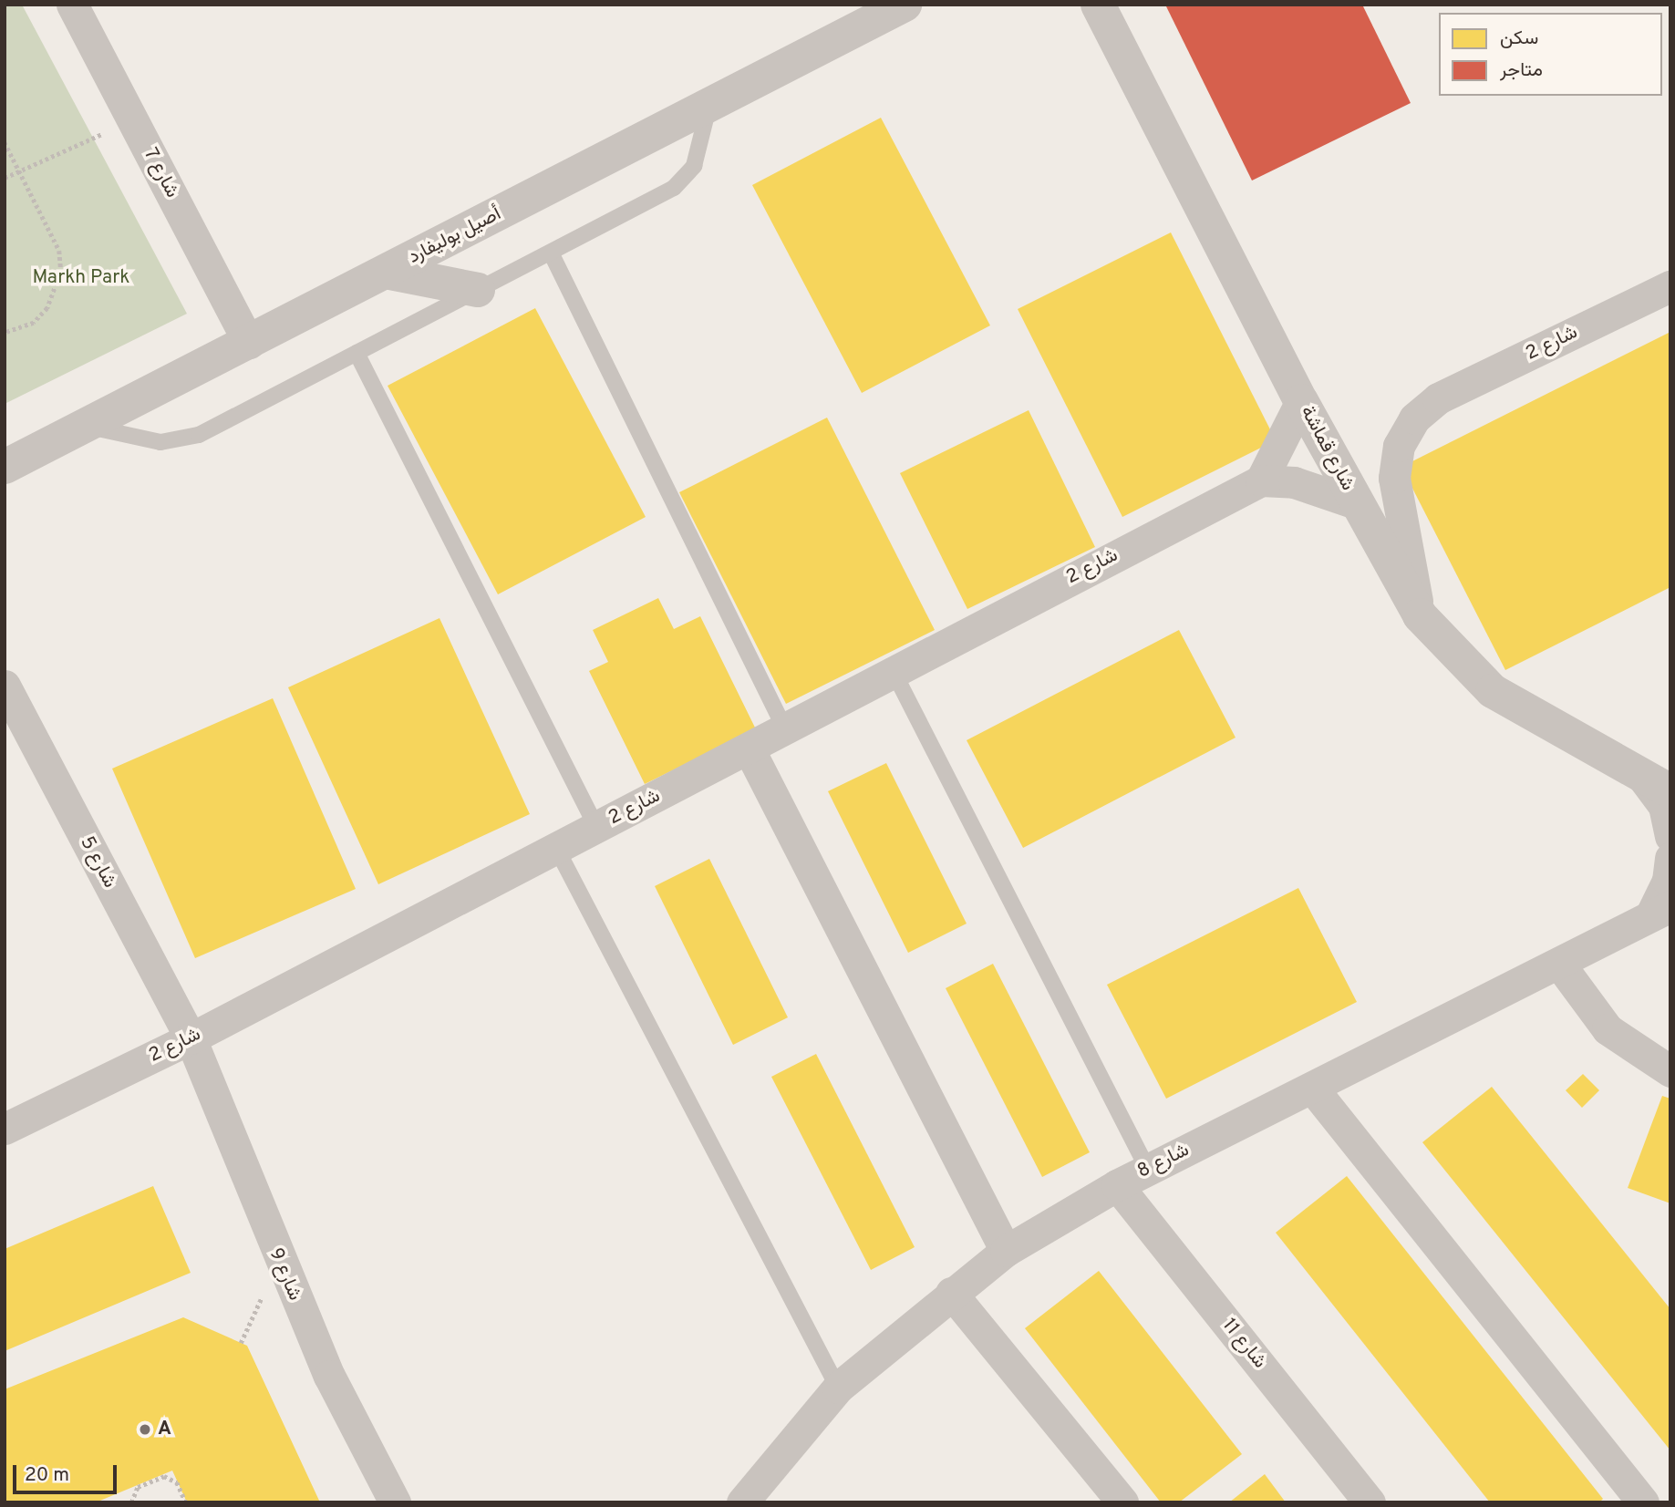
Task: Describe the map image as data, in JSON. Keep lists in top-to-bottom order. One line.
{"streets":{"street":["شارع 7","أصيل بوليفارد","شارع 2","شارع قماشة","شارع 5","شارع 8","شارع 9","شارع 11"]},"crossings":[["شارع 7","أصيل بوليفارد"],["شارع 2","شارع قماشة"],["شارع 2","شارع 5"],["شارع 2","شارع 9"],["شارع 5","شارع 9"],["شارع 8","شارع 11"]],"parks":["Markh Park"],"places":["A"],"legend":["سكن","متاجر"],"scale_bar":"20 m"}
